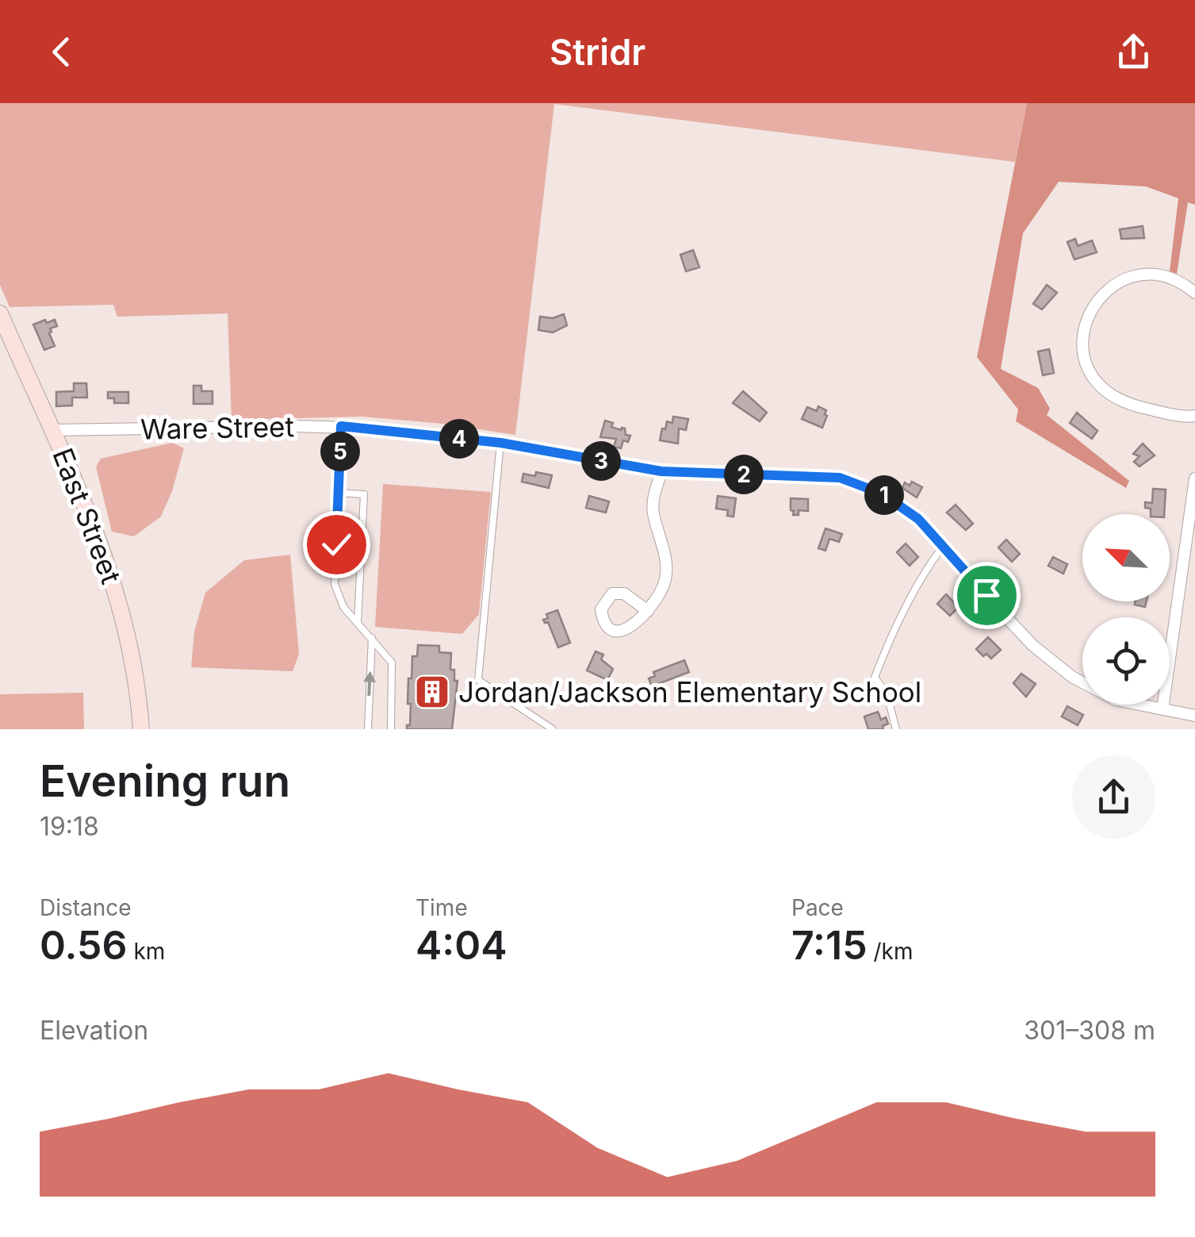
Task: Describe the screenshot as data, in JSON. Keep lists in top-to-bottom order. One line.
{"streets":{"main road":["East Street"],"street":["Ware Street"]},"crossings":[["Ware Street","East Street"]],"places":{"building":["Jordan/Jackson Elementary School"]},"north":"top left","page":{"header":"Stridr","pins":["4","5","3","2","1"],"heading":["Evening run","19:18"],"stats":[["Distance","0.56 km"],["Time","4:04"],["Pace","7:15 /km"]],"chart":["Elevation","301–308 m"]}}
